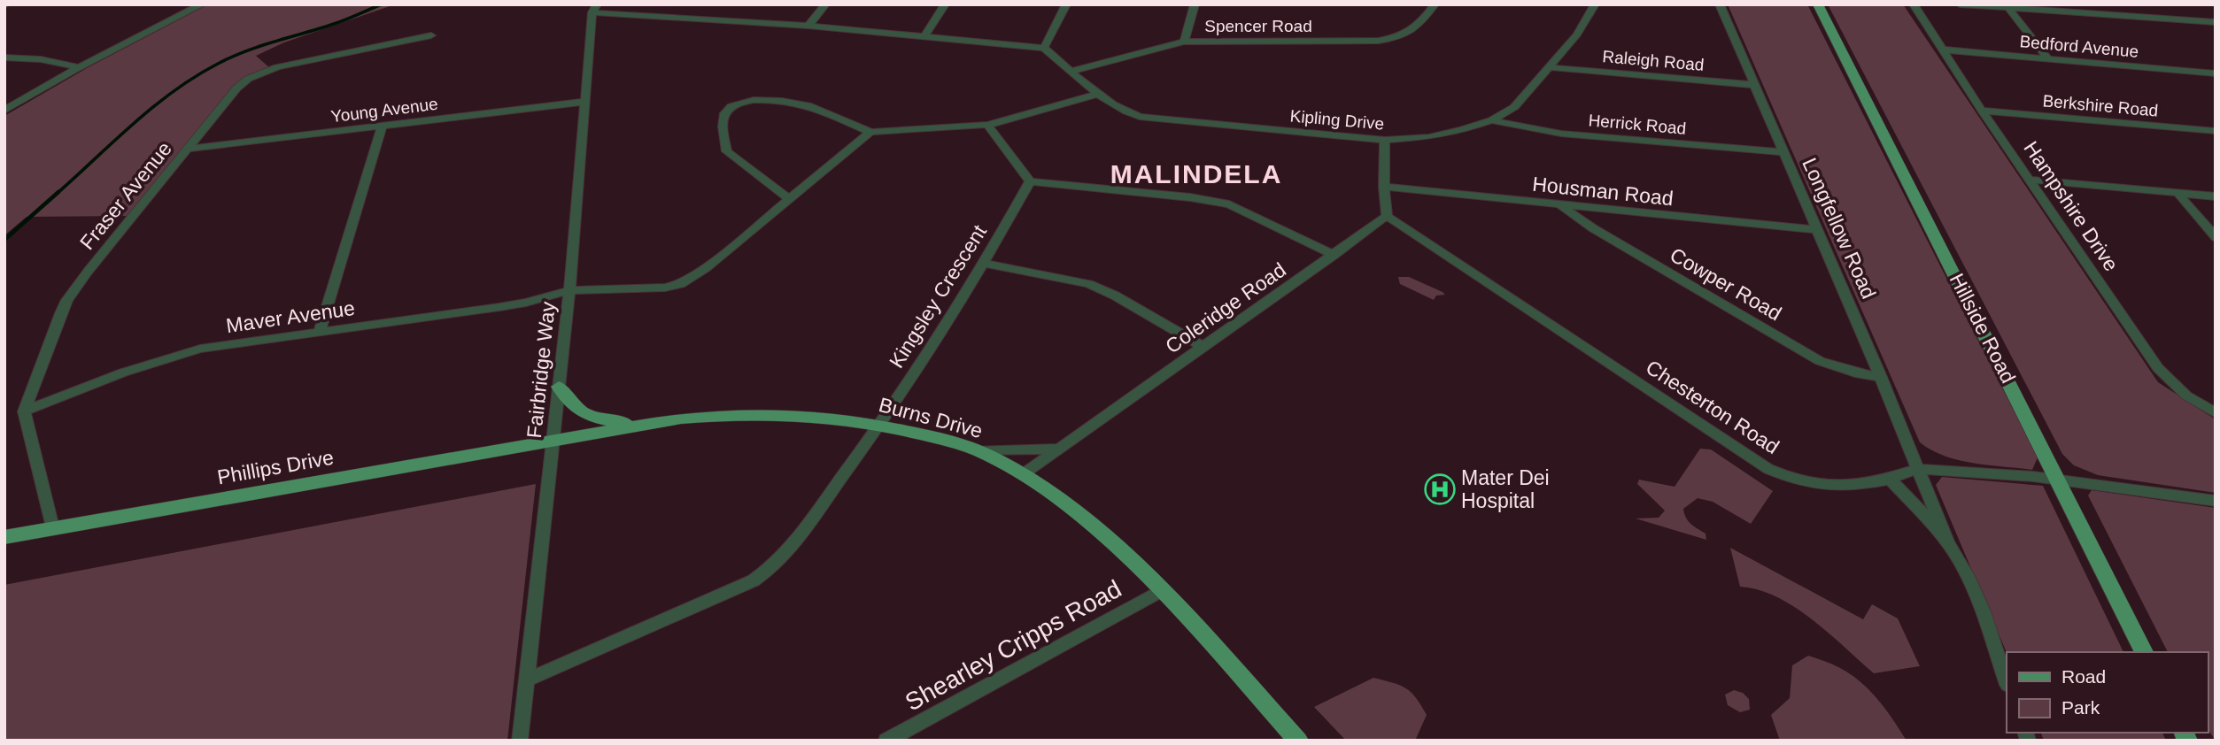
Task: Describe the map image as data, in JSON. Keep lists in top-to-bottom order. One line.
{"streets":{"main road":["Hillside Road","Burns Drive","Phillips Drive"],"street":["Spencer Road","Bedford Avenue","Raleigh Road","Berkshire Road","Young Avenue","Kipling Drive","Herrick Road","Housman Road","Fraser Avenue","Hampshire Drive","Longfellow Road","Cowper Road","Kingsley Crescent","Coleridge Road","Maver Avenue","Fairbridge Way","Chesterton Road","Shearley Cripps Road"]},"crossings":[["Spencer Road","Kipling Drive"],["Bedford Avenue","Hampshire Drive"],["Raleigh Road","Kipling Drive"],["Raleigh Road","Longfellow Road"],["Berkshire Road","Hampshire Drive"],["Young Avenue","Fraser Avenue"],["Young Avenue","Fairbridge Way"],["Kipling Drive","Herrick Road"],["Herrick Road","Longfellow Road"],["Housman Road","Longfellow Road"],["Housman Road","Cowper Road"],["Fraser Avenue","Maver Avenue"],["Longfellow Road","Cowper Road"],["Longfellow Road","Chesterton Road"],["Kingsley Crescent","Fairbridge Way"],["Kingsley Crescent","Burns Drive"],["Coleridge Road","Chesterton Road"],["Coleridge Road","Burns Drive"],["Maver Avenue","Fairbridge Way"],["Hillside Road","Chesterton Road"],["Fairbridge Way","Burns Drive"],["Fairbridge Way","Phillips Drive"],["Burns Drive","Phillips Drive"],["Burns Drive","Shearley Cripps Road"]],"districts":["MALINDELA"],"places":{"hospital":["Mater Dei Hospital"]},"legend":["Road","Park"]}
